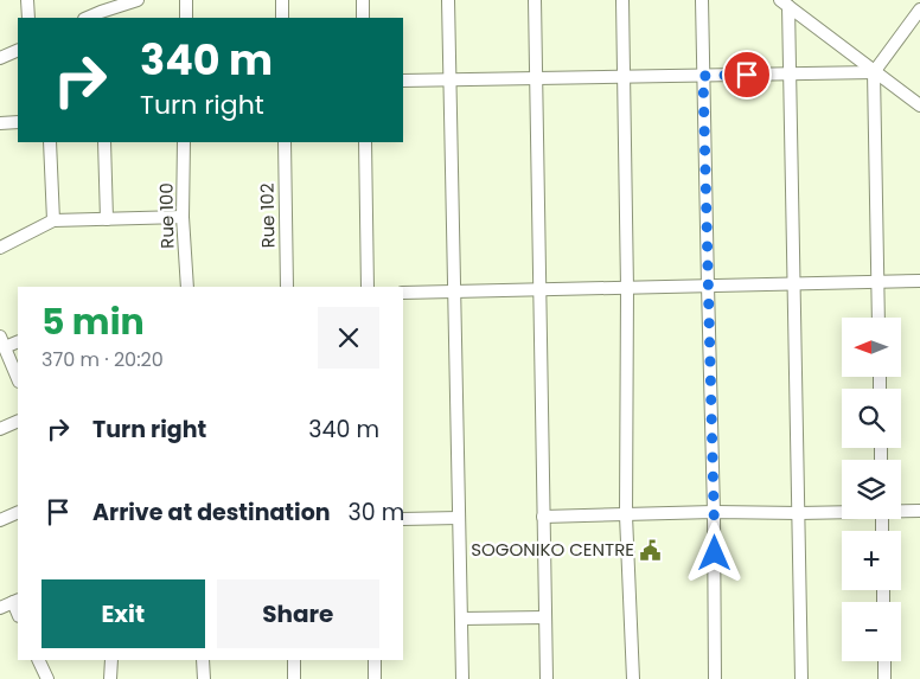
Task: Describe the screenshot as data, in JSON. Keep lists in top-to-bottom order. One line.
{"streets":{"street":["Rue 100","Rue 102"]},"places":{"public building":["SOGONIKO CENTRE"]},"north":"left","page":{"turn":["340 m","Turn right"],"heading":["5 min","370 m · 20:20"],"map_buttons":["+","−"],"list":[{"name":"Turn right","value":"340 m"},{"name":"Arrive at destination","value":"30 m"}],"buttons":["Exit","Share"]}}
